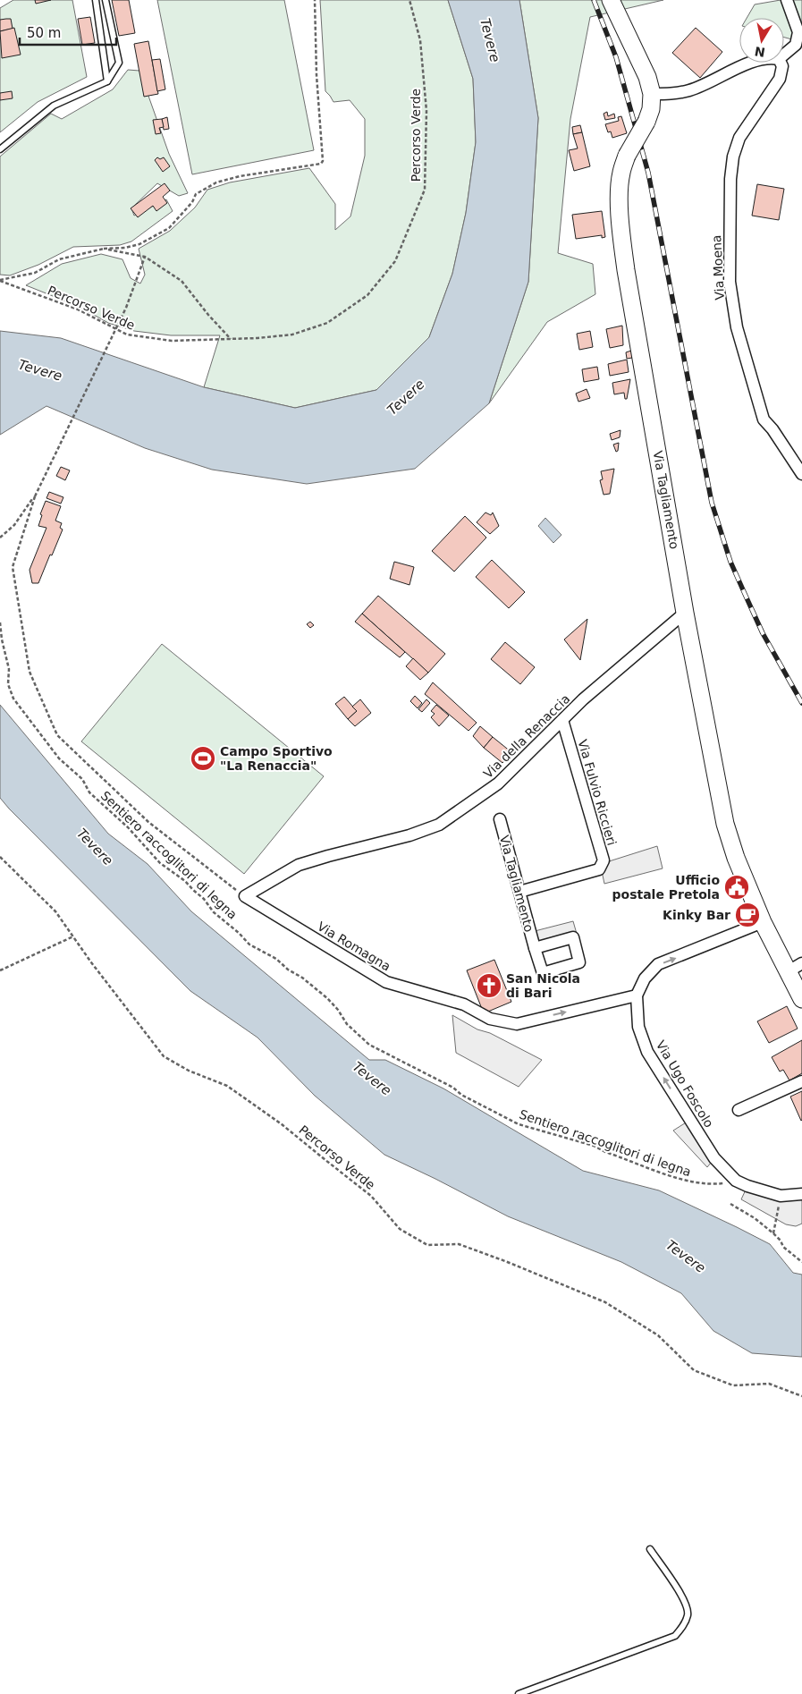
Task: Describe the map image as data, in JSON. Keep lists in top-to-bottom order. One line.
{"streets":{"street":["Via Moena","Via Tagliamento","Via della Renaccia","Via Fulvio Riccieri","Via Romagna","Via Ugo Foscolo"],"path":["Percorso Verde","Sentiero raccoglitori di legna"]},"crossings":[["Via Tagliamento","Via della Renaccia"],["Via Tagliamento","Via Fulvio Riccieri"],["Via della Renaccia","Via Fulvio Riccieri"],["Via della Renaccia","Via Romagna"],["Via Romagna","Via Ugo Foscolo"]],"one_way":["Via Romagna","Via Ugo Foscolo"],"water":["Tevere"],"places":{"sports":["Campo Sportivo \"La Renaccia\""],"public building":["Ufficio postale Pretola"],"cafe":["Kinky Bar"],"church":["San Nicola di Bari"]},"scale_bar":"50 m","north":"bottom"}
